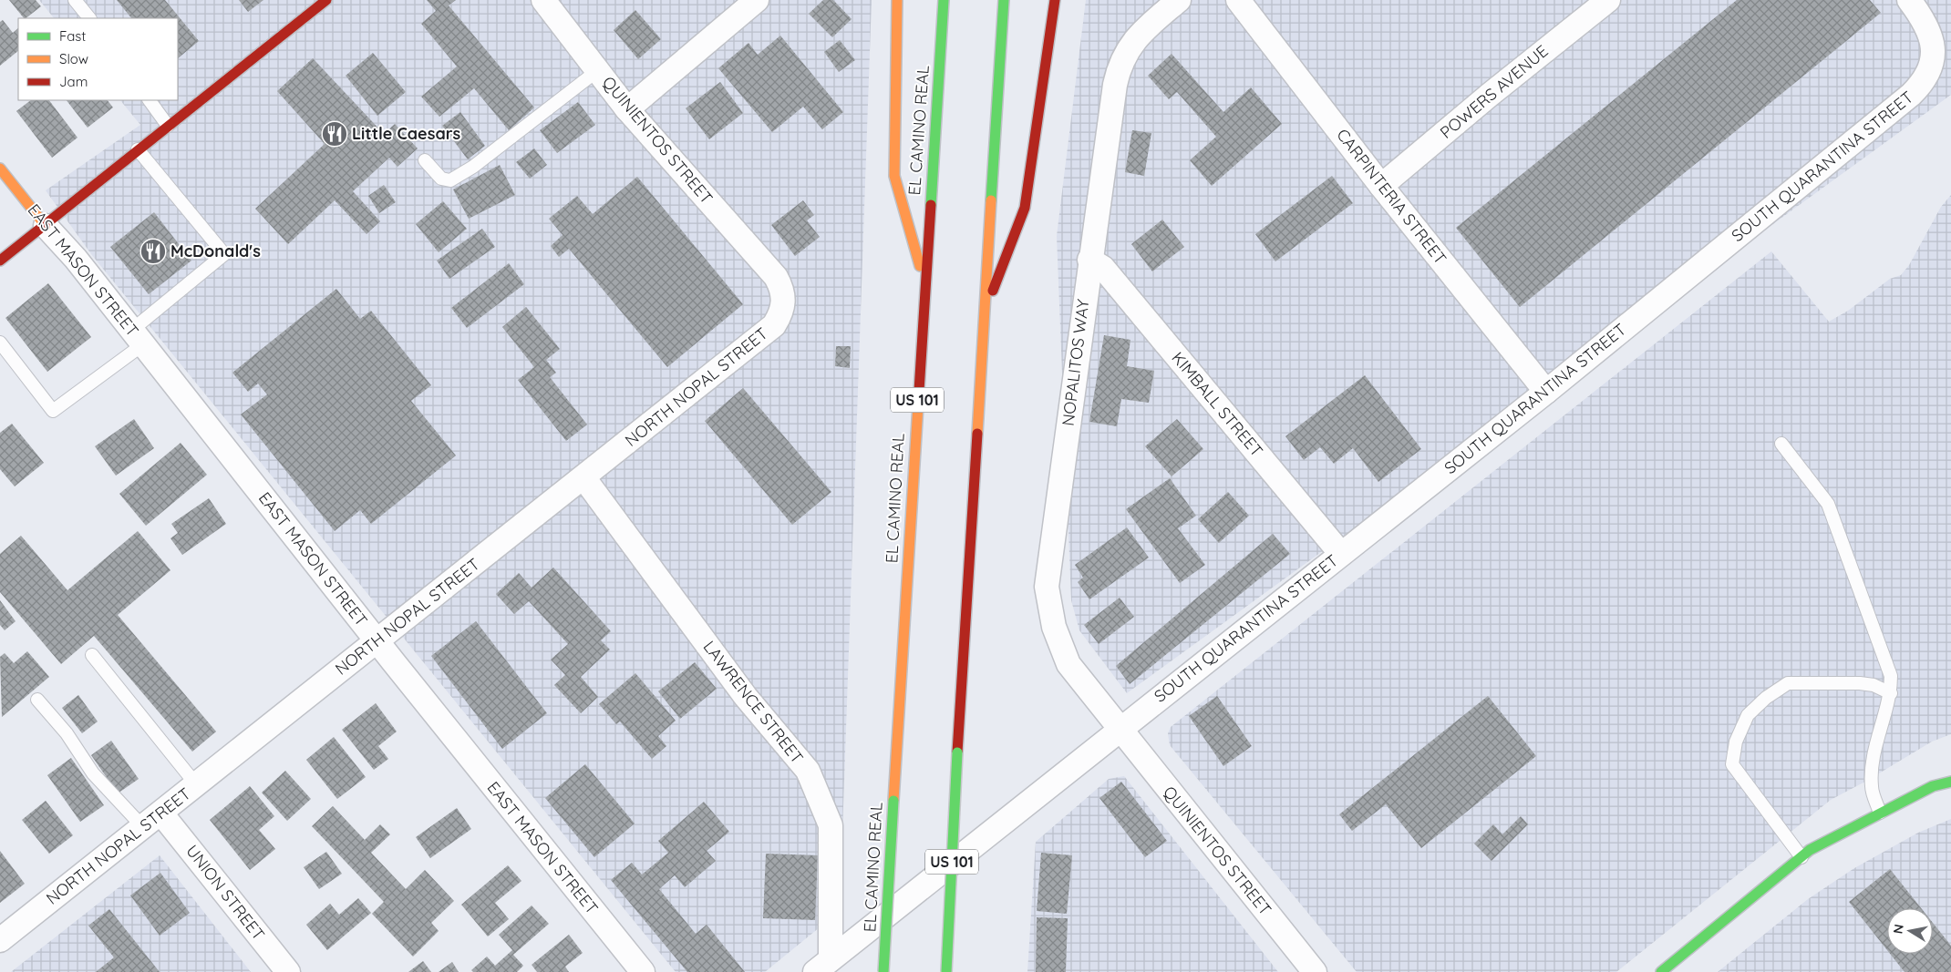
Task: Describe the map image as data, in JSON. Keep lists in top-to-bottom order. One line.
{"streets":{"main road":["EL CAMINO REAL","EAST MASON STREET","US 101"],"street":["POWERS AVENUE","QUINIENTOS STREET","SOUTH QUARANTINA STREET","CARPINTERIA STREET","NOPALITOS WAY","NORTH NOPAL STREET","KIMBALL STREET","LAWRENCE STREET","UNION STREET"]},"crossings":[["POWERS AVENUE","CARPINTERIA STREET"],["QUINIENTOS STREET","SOUTH QUARANTINA STREET"],["QUINIENTOS STREET","NOPALITOS WAY"],["QUINIENTOS STREET","NORTH NOPAL STREET"],["SOUTH QUARANTINA STREET","CARPINTERIA STREET"],["SOUTH QUARANTINA STREET","NOPALITOS WAY"],["SOUTH QUARANTINA STREET","KIMBALL STREET"],["SOUTH QUARANTINA STREET","LAWRENCE STREET"],["EAST MASON STREET","NORTH NOPAL STREET"],["NOPALITOS WAY","KIMBALL STREET"],["NORTH NOPAL STREET","LAWRENCE STREET"],["NORTH NOPAL STREET","UNION STREET"]],"places":{"restaurant":["Little Caesars","McDonald's"]},"legend":["Fast","Slow","Jam"],"north":"left"}
